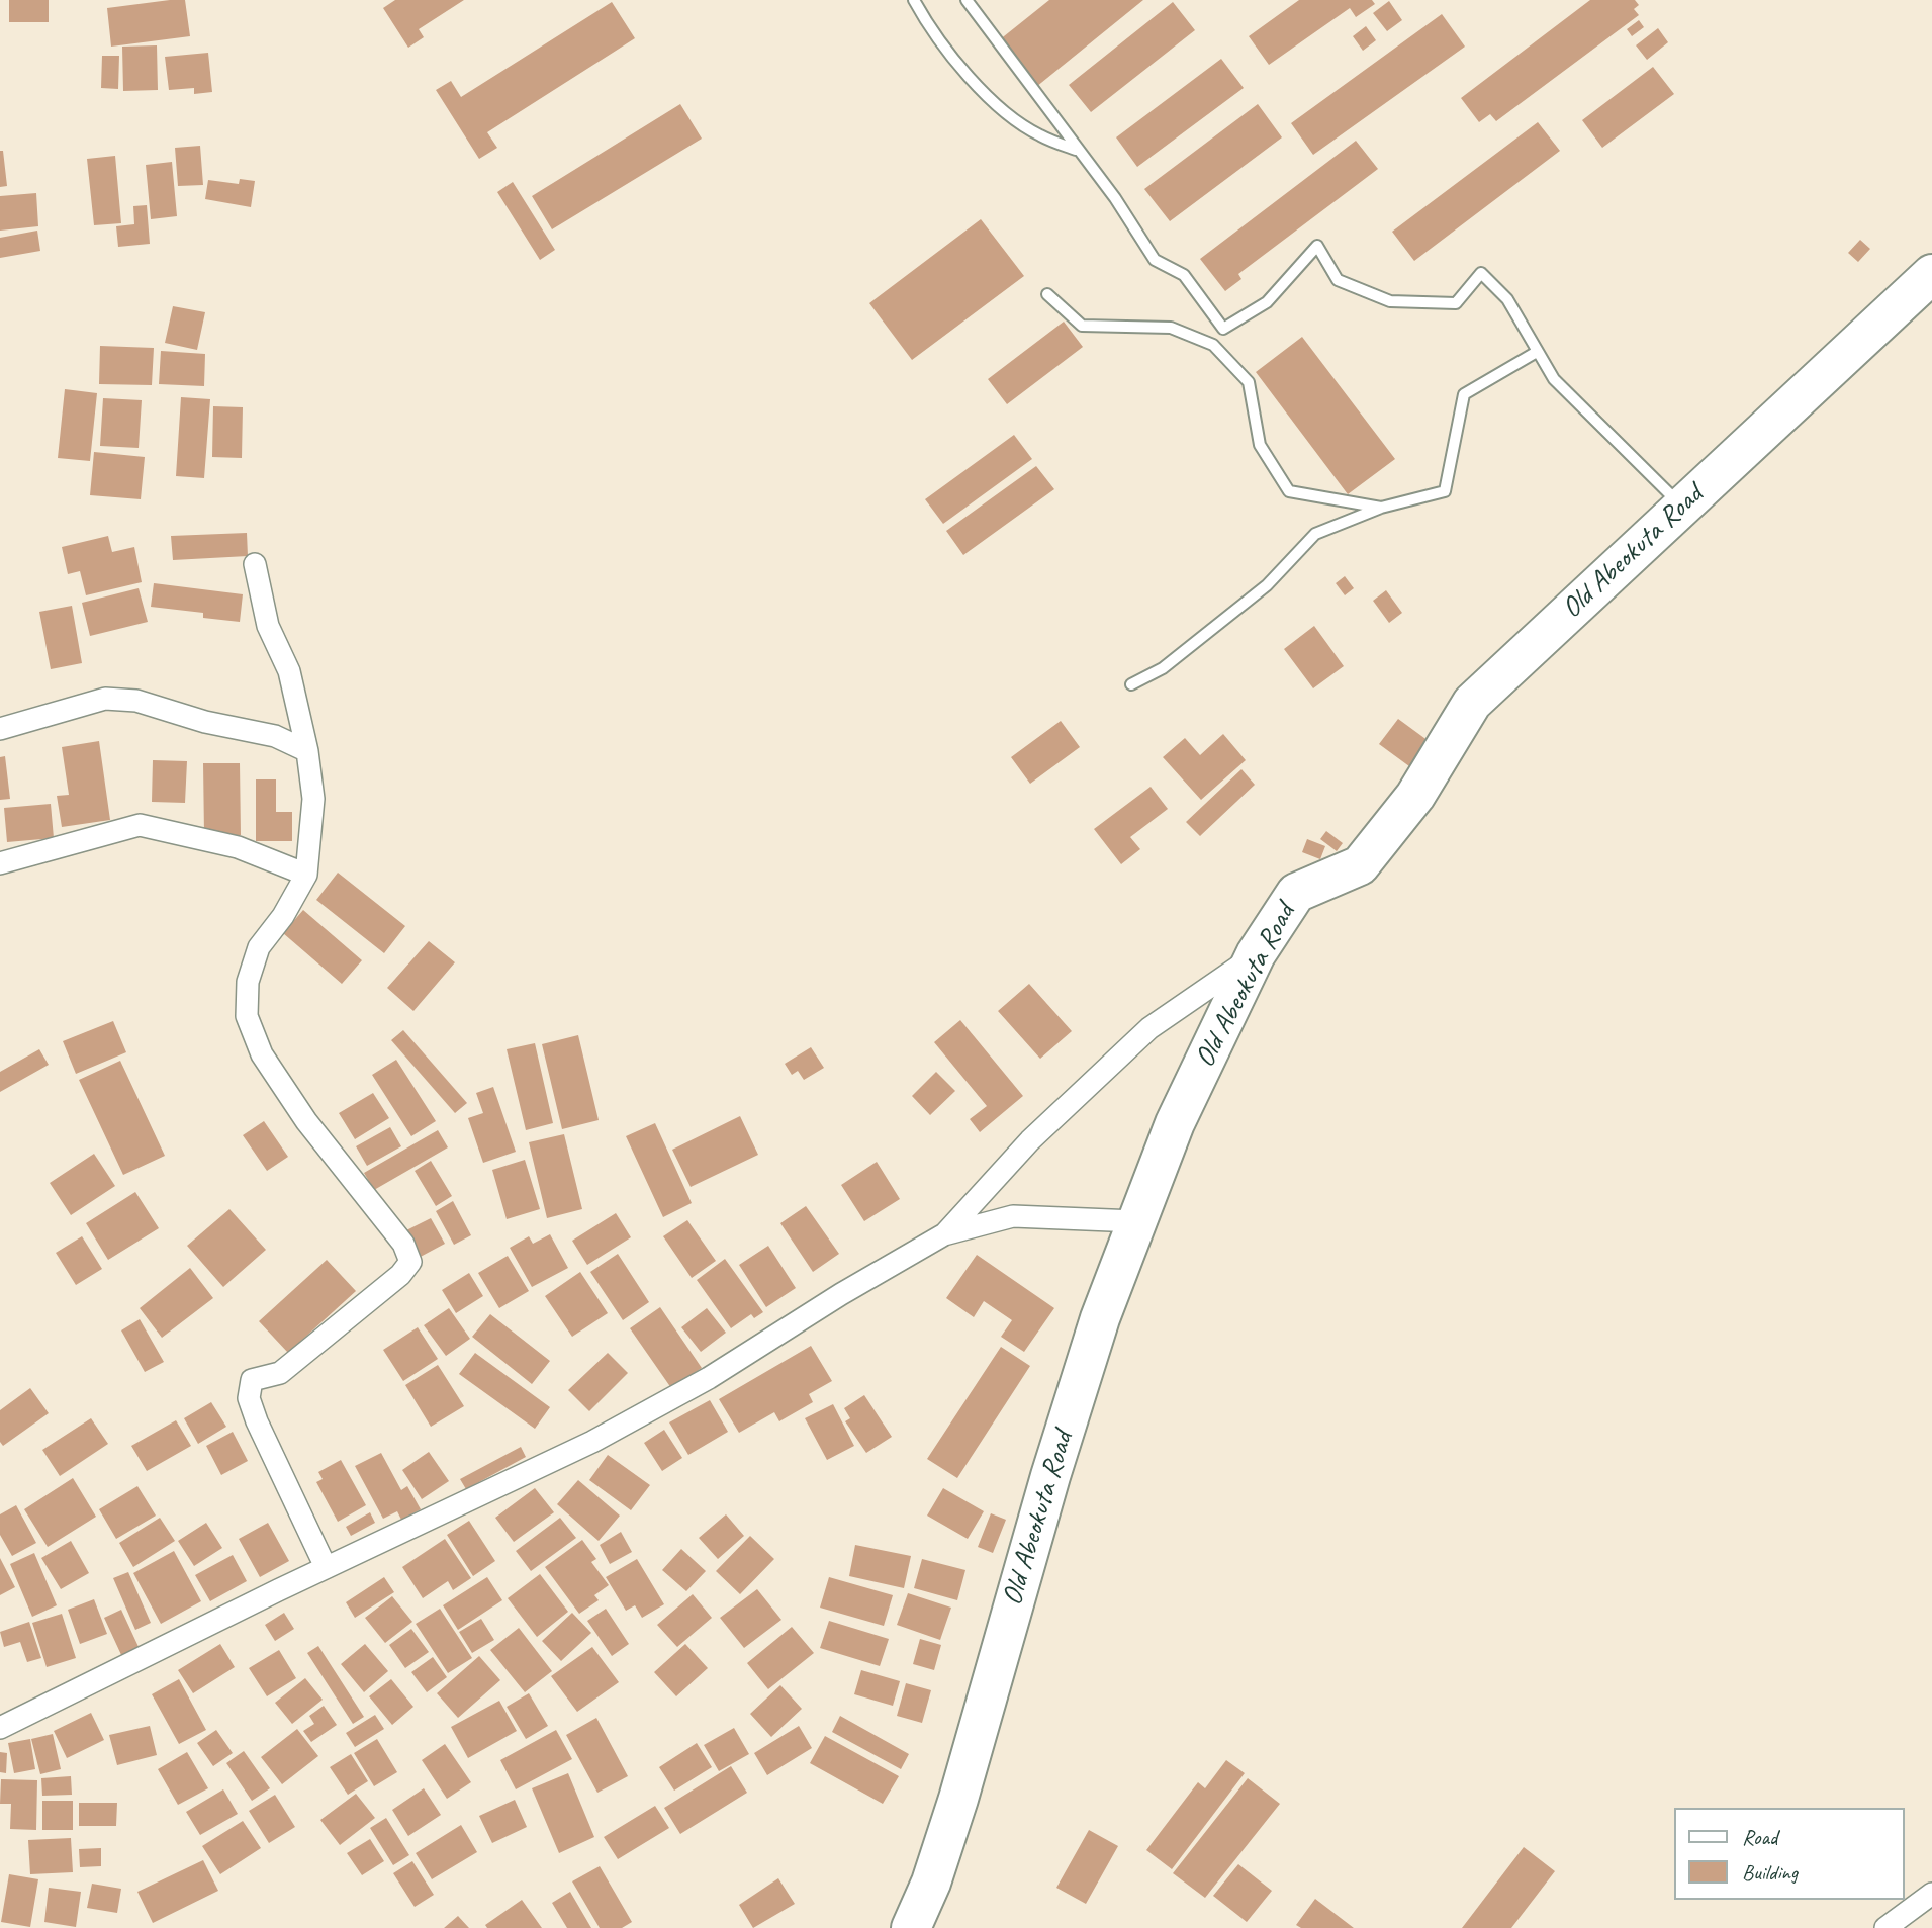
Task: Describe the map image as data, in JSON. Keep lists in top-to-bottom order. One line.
{"streets":{"highway":["Old Abeokuta Road"]},"legend":["Road","Building"]}
